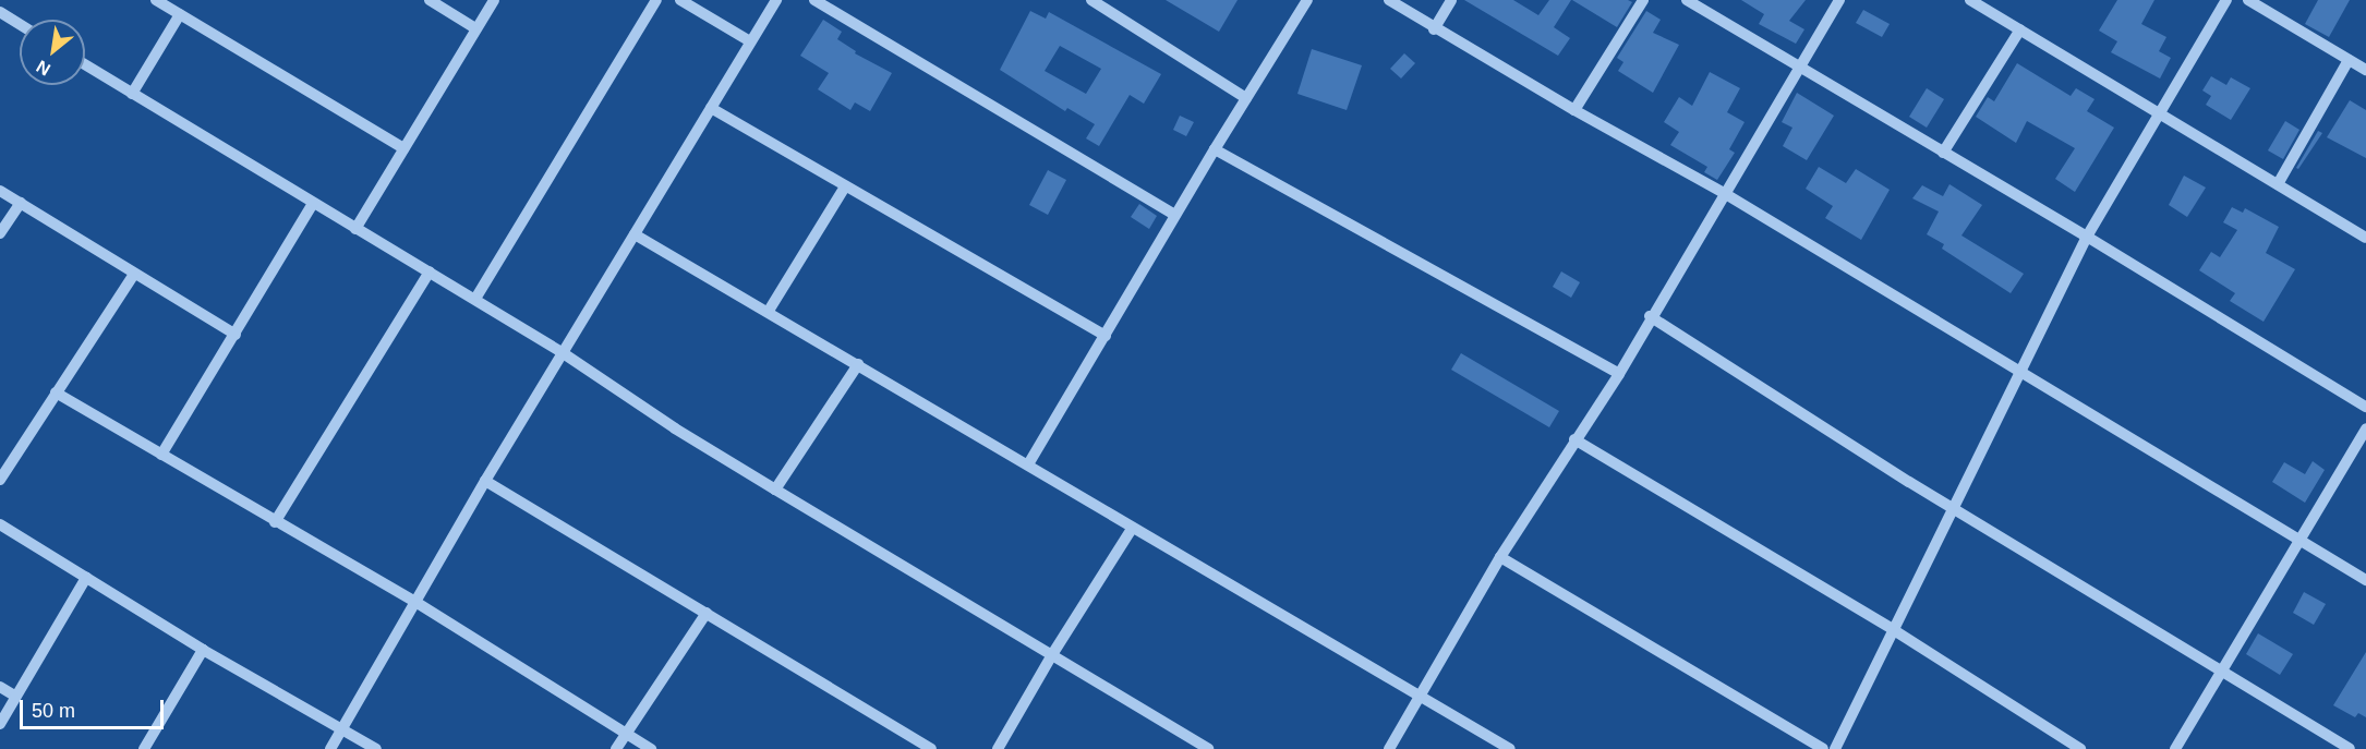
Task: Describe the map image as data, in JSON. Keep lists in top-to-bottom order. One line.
{"scale_bar":"50 m","north":"bottom left"}
